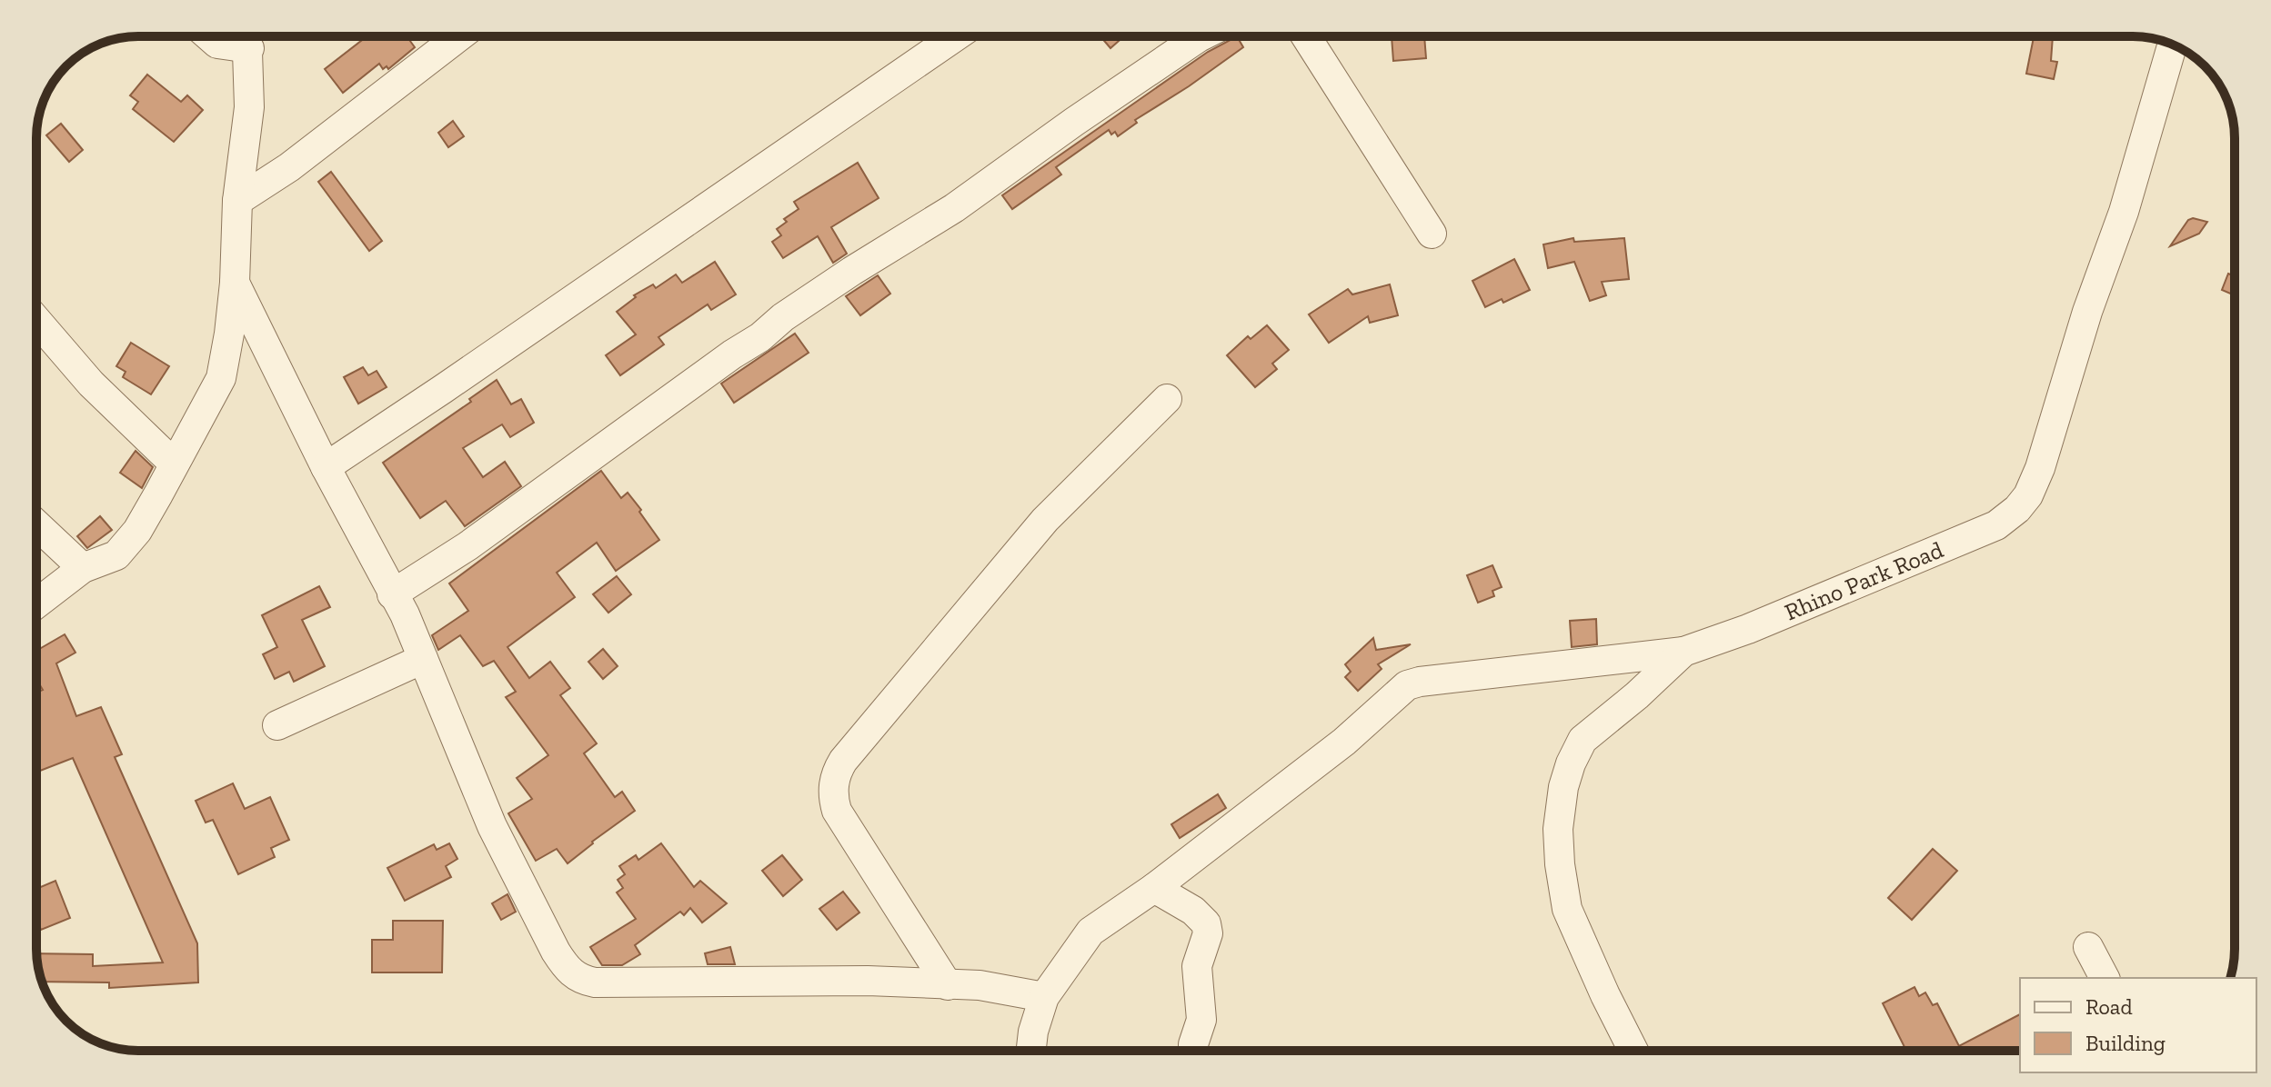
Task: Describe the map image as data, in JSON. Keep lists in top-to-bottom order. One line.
{"streets":{"street":["Rhino Park Road"]},"legend":["Road","Building"]}
